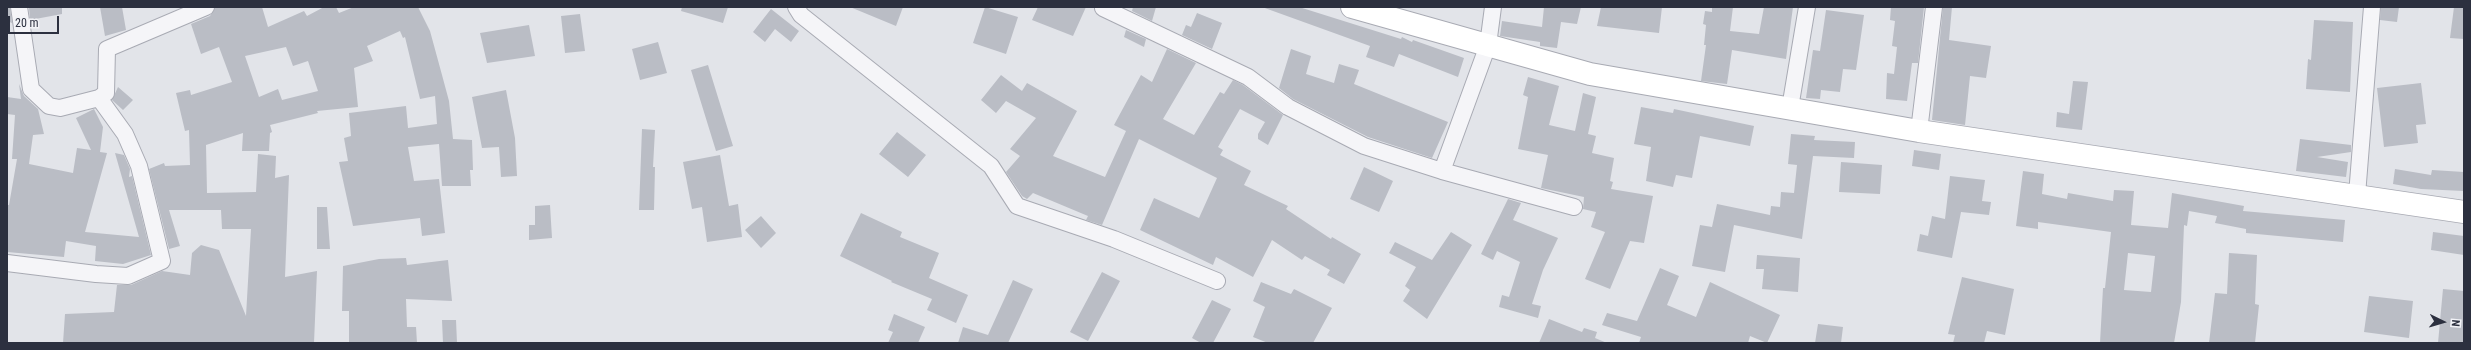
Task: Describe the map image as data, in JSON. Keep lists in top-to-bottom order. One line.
{"scale_bar":"20 m","north":"right"}
